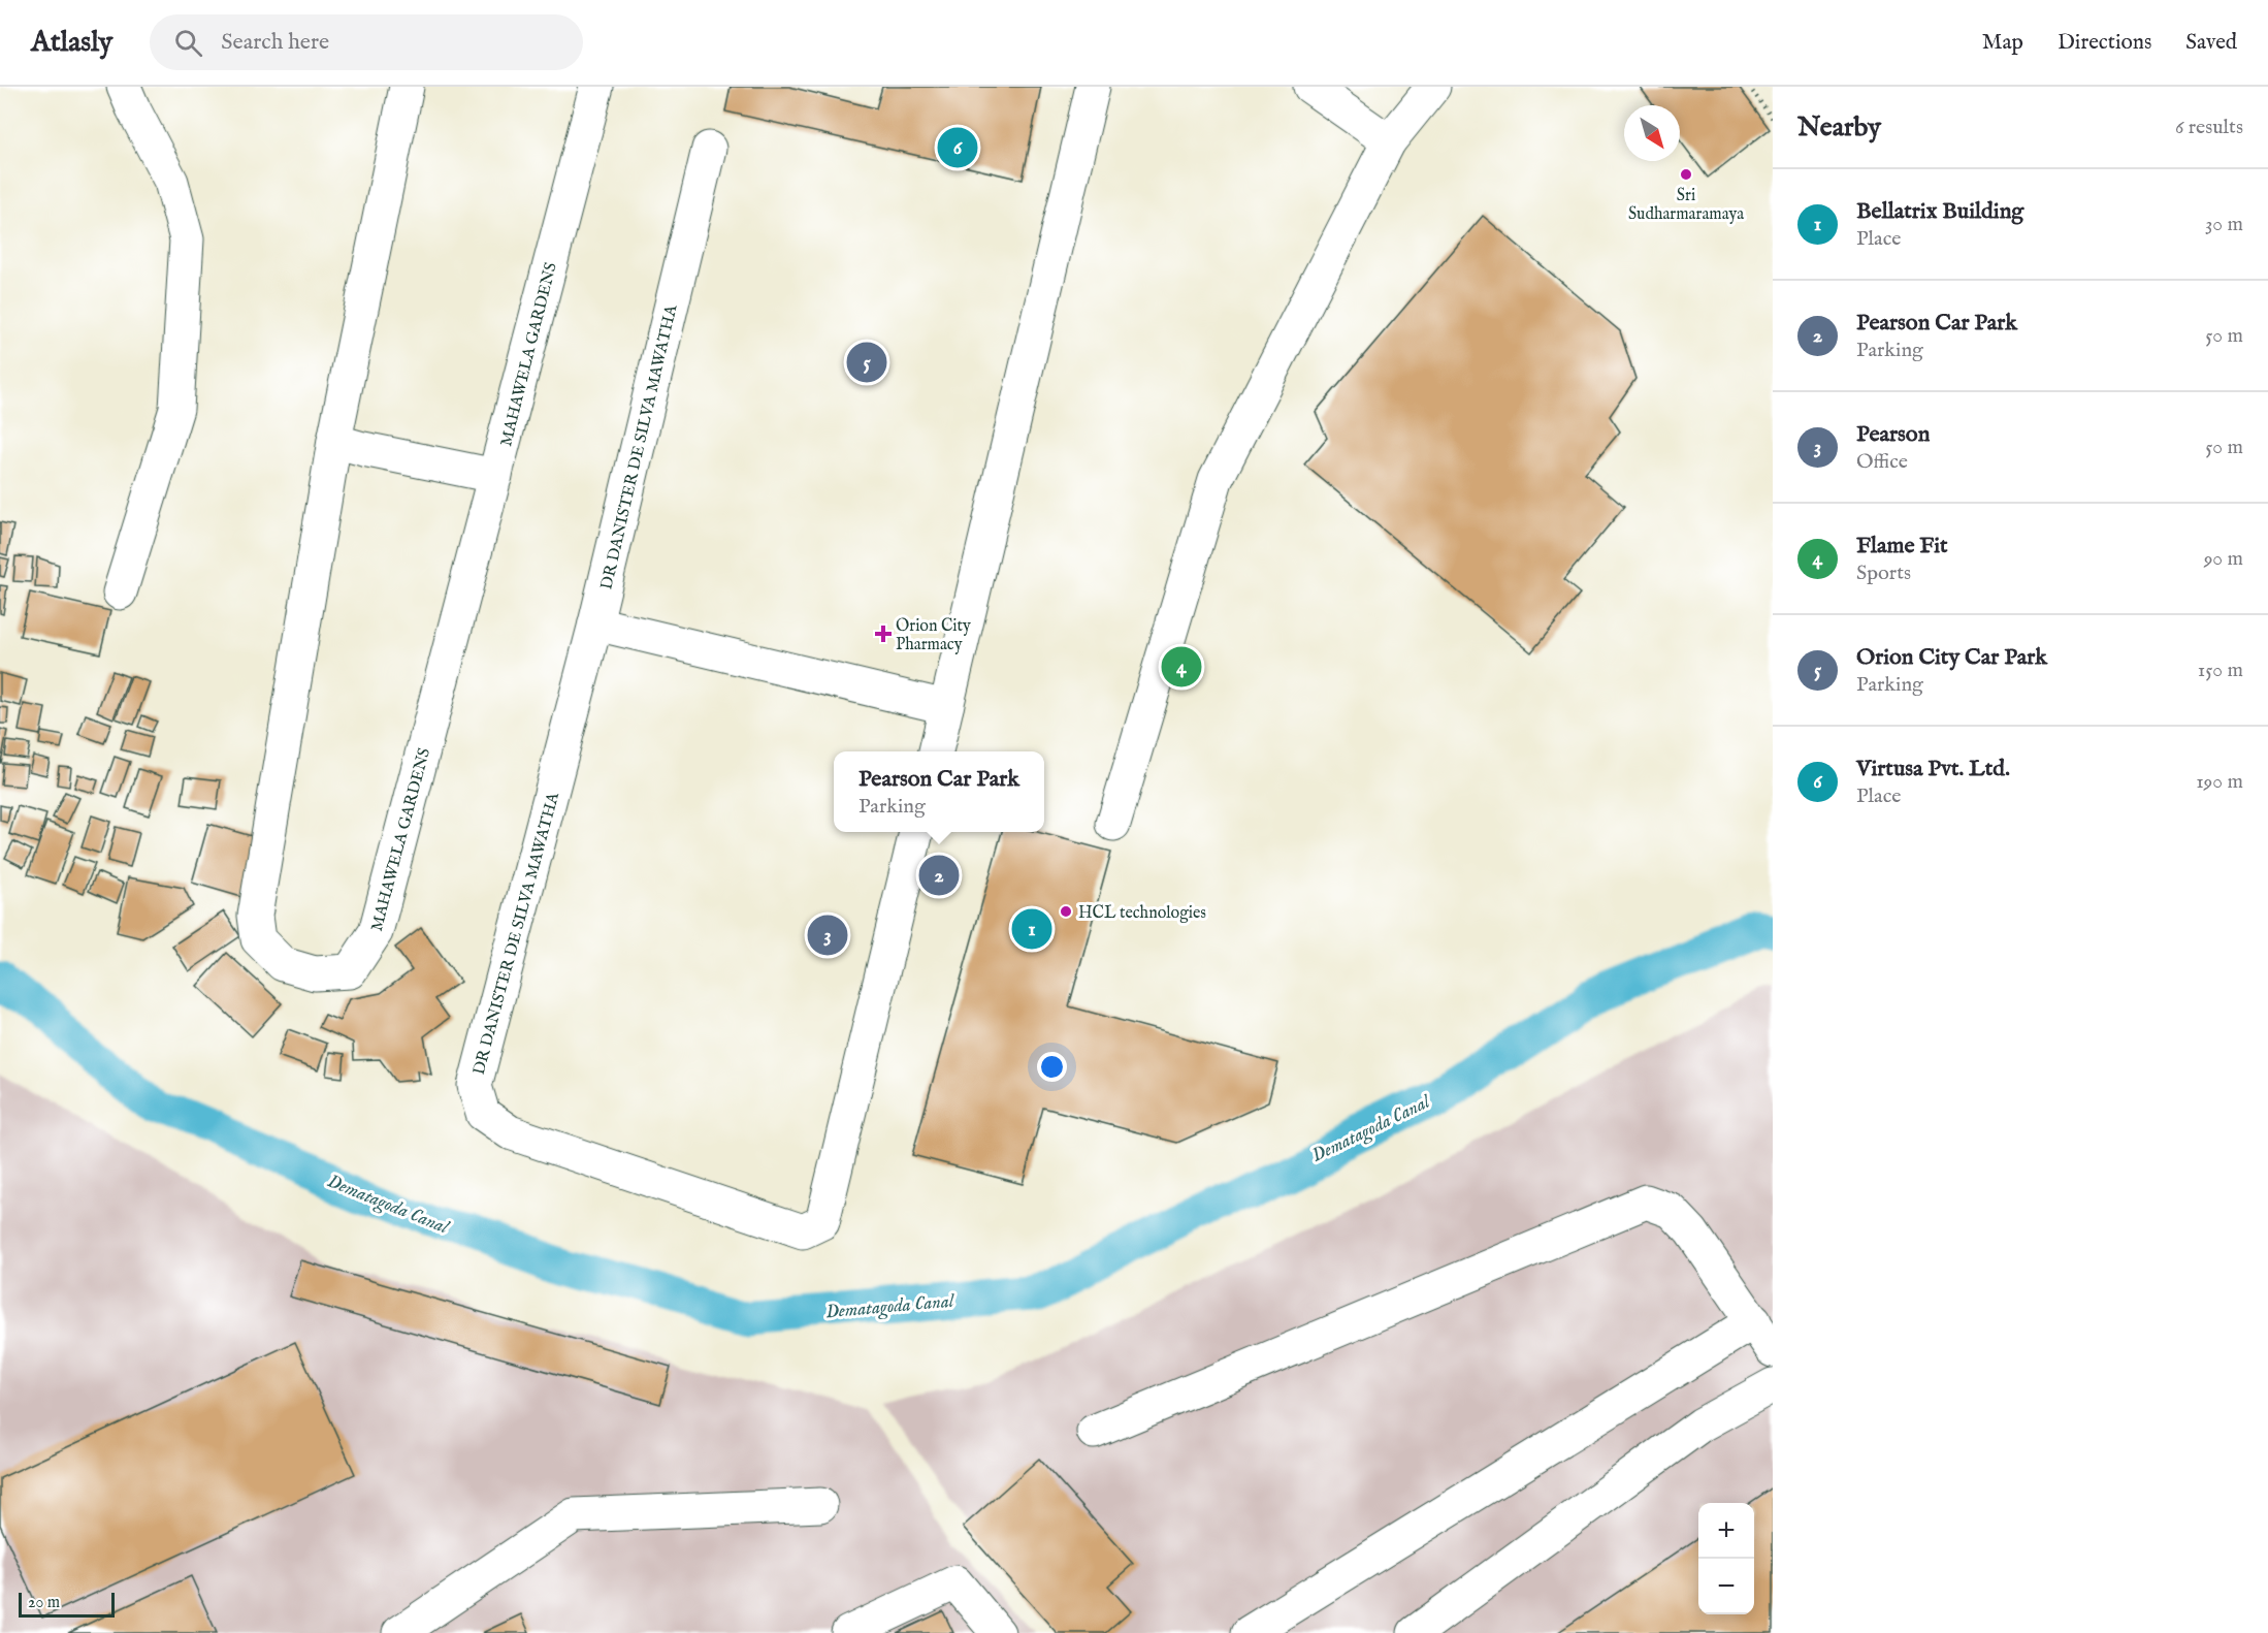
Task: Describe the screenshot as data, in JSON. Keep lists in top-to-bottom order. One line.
{"streets":{"street":["MAHAWELA GARDENS","DR DANISTER DE SILVA MAWATHA"]},"water":["Dematagoda Canal"],"places":{"other":["Sri Sudharmaramaya","HCL technologies"],"health":["Orion City Pharmacy"]},"scale_bar":"20 m","north":"bottom right","page":{"header":"Atlasly","search":"Search here","nav":["Map","Directions","Saved"],"heading":["Nearby","6 results"],"pins":["6","5","4","2","1","3"],"list":[{"mark":"1","name":"Bellatrix Building","note":"Place","value":"30 m"},{"mark":"2","name":"Pearson Car Park","note":"Parking","value":"50 m"},{"mark":"3","name":"Pearson","note":"Office","value":"50 m"},{"mark":"4","name":"Flame Fit","note":"Sports","value":"90 m"},{"mark":"5","name":"Orion City Car Park","note":"Parking","value":"150 m"},{"mark":"6","name":"Virtusa Pvt. Ltd.","note":"Place","value":"190 m"}],"popup":["Pearson Car Park","Parking"],"map_buttons":["+","−"],"scale":"20 m"}}
